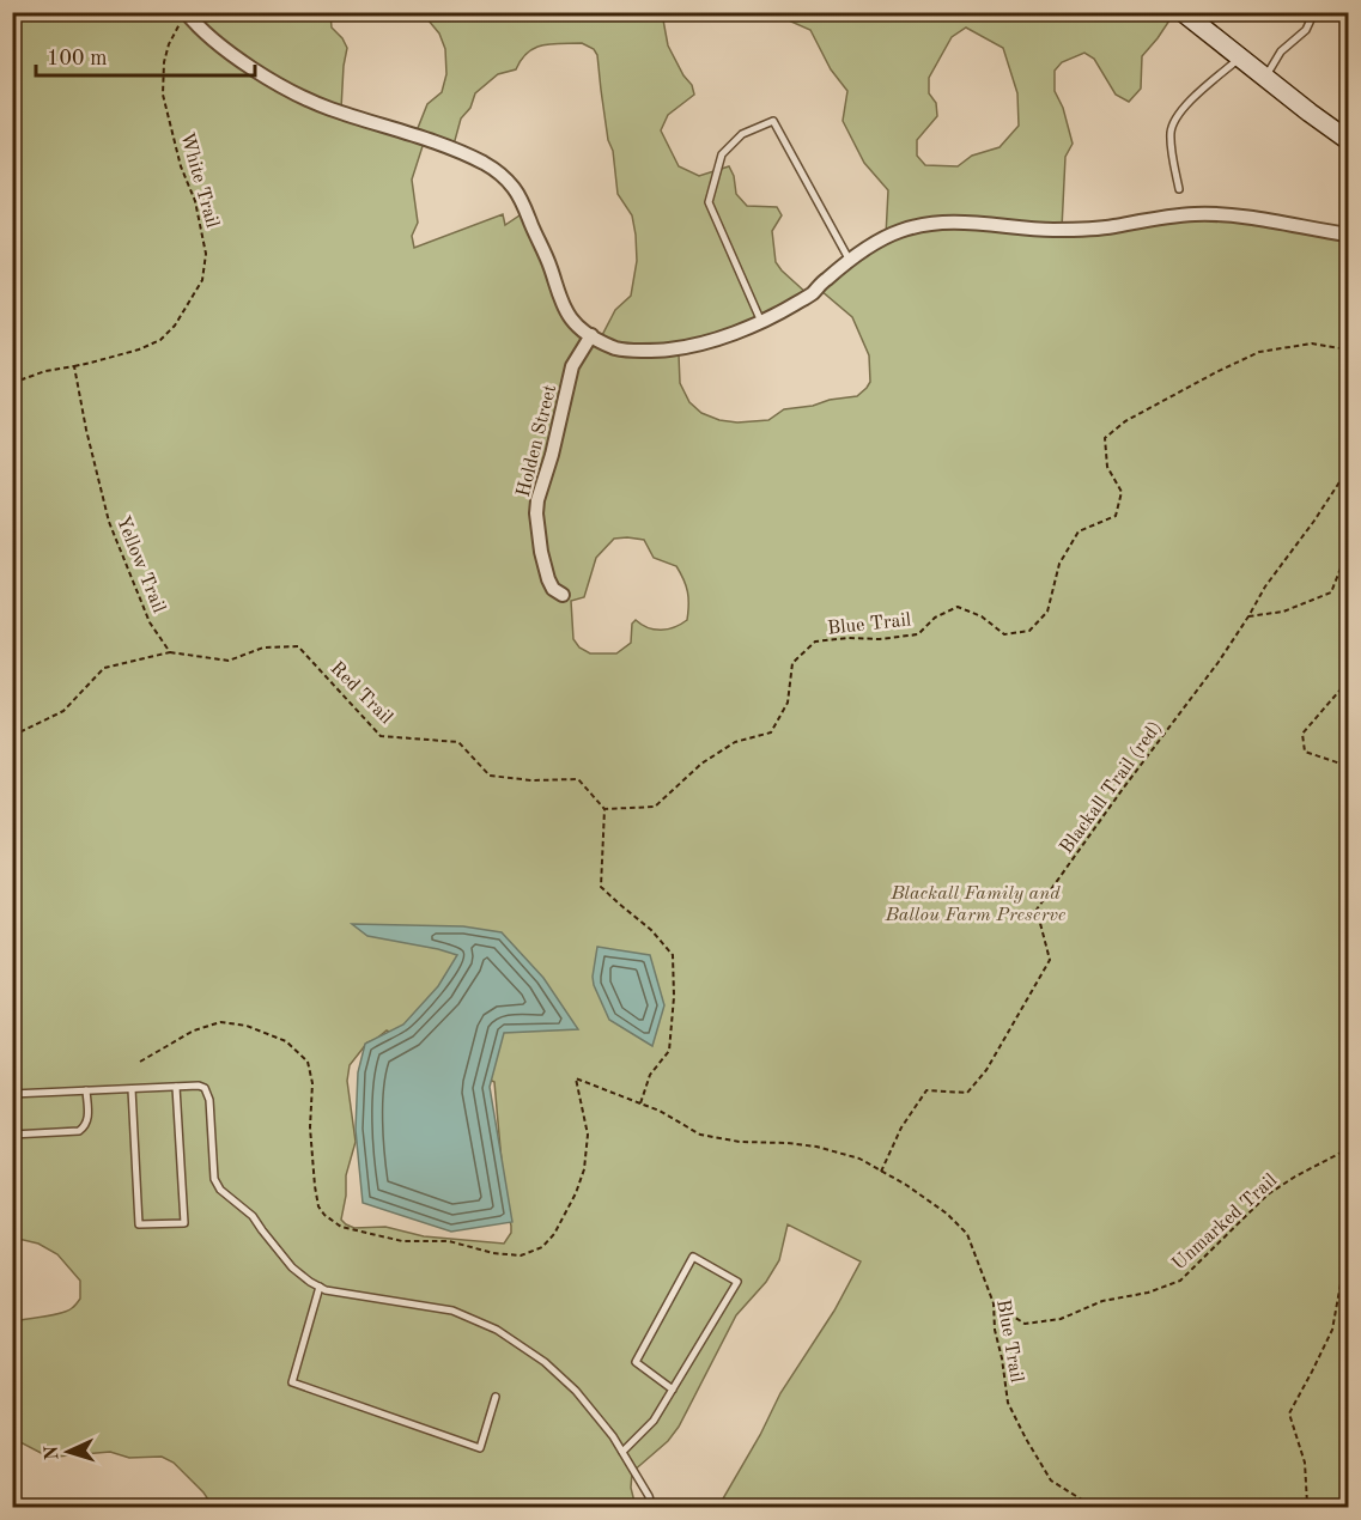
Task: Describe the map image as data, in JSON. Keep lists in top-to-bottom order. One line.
{"streets":{"street":["Holden Street"],"path":["White Trail","Yellow Trail","Blue Trail","Red Trail","Blackall Trail (red)","Unmarked Trail"]},"crossings":[["White Trail","Yellow Trail"],["Yellow Trail","Red Trail"],["Blue Trail","Red Trail"],["Blue Trail","Blackall Trail (red)"],["Blue Trail","Unmarked Trail"]],"parks":["Blackall Family and Ballou Farm Preserve"],"scale_bar":"100 m","north":"left"}
